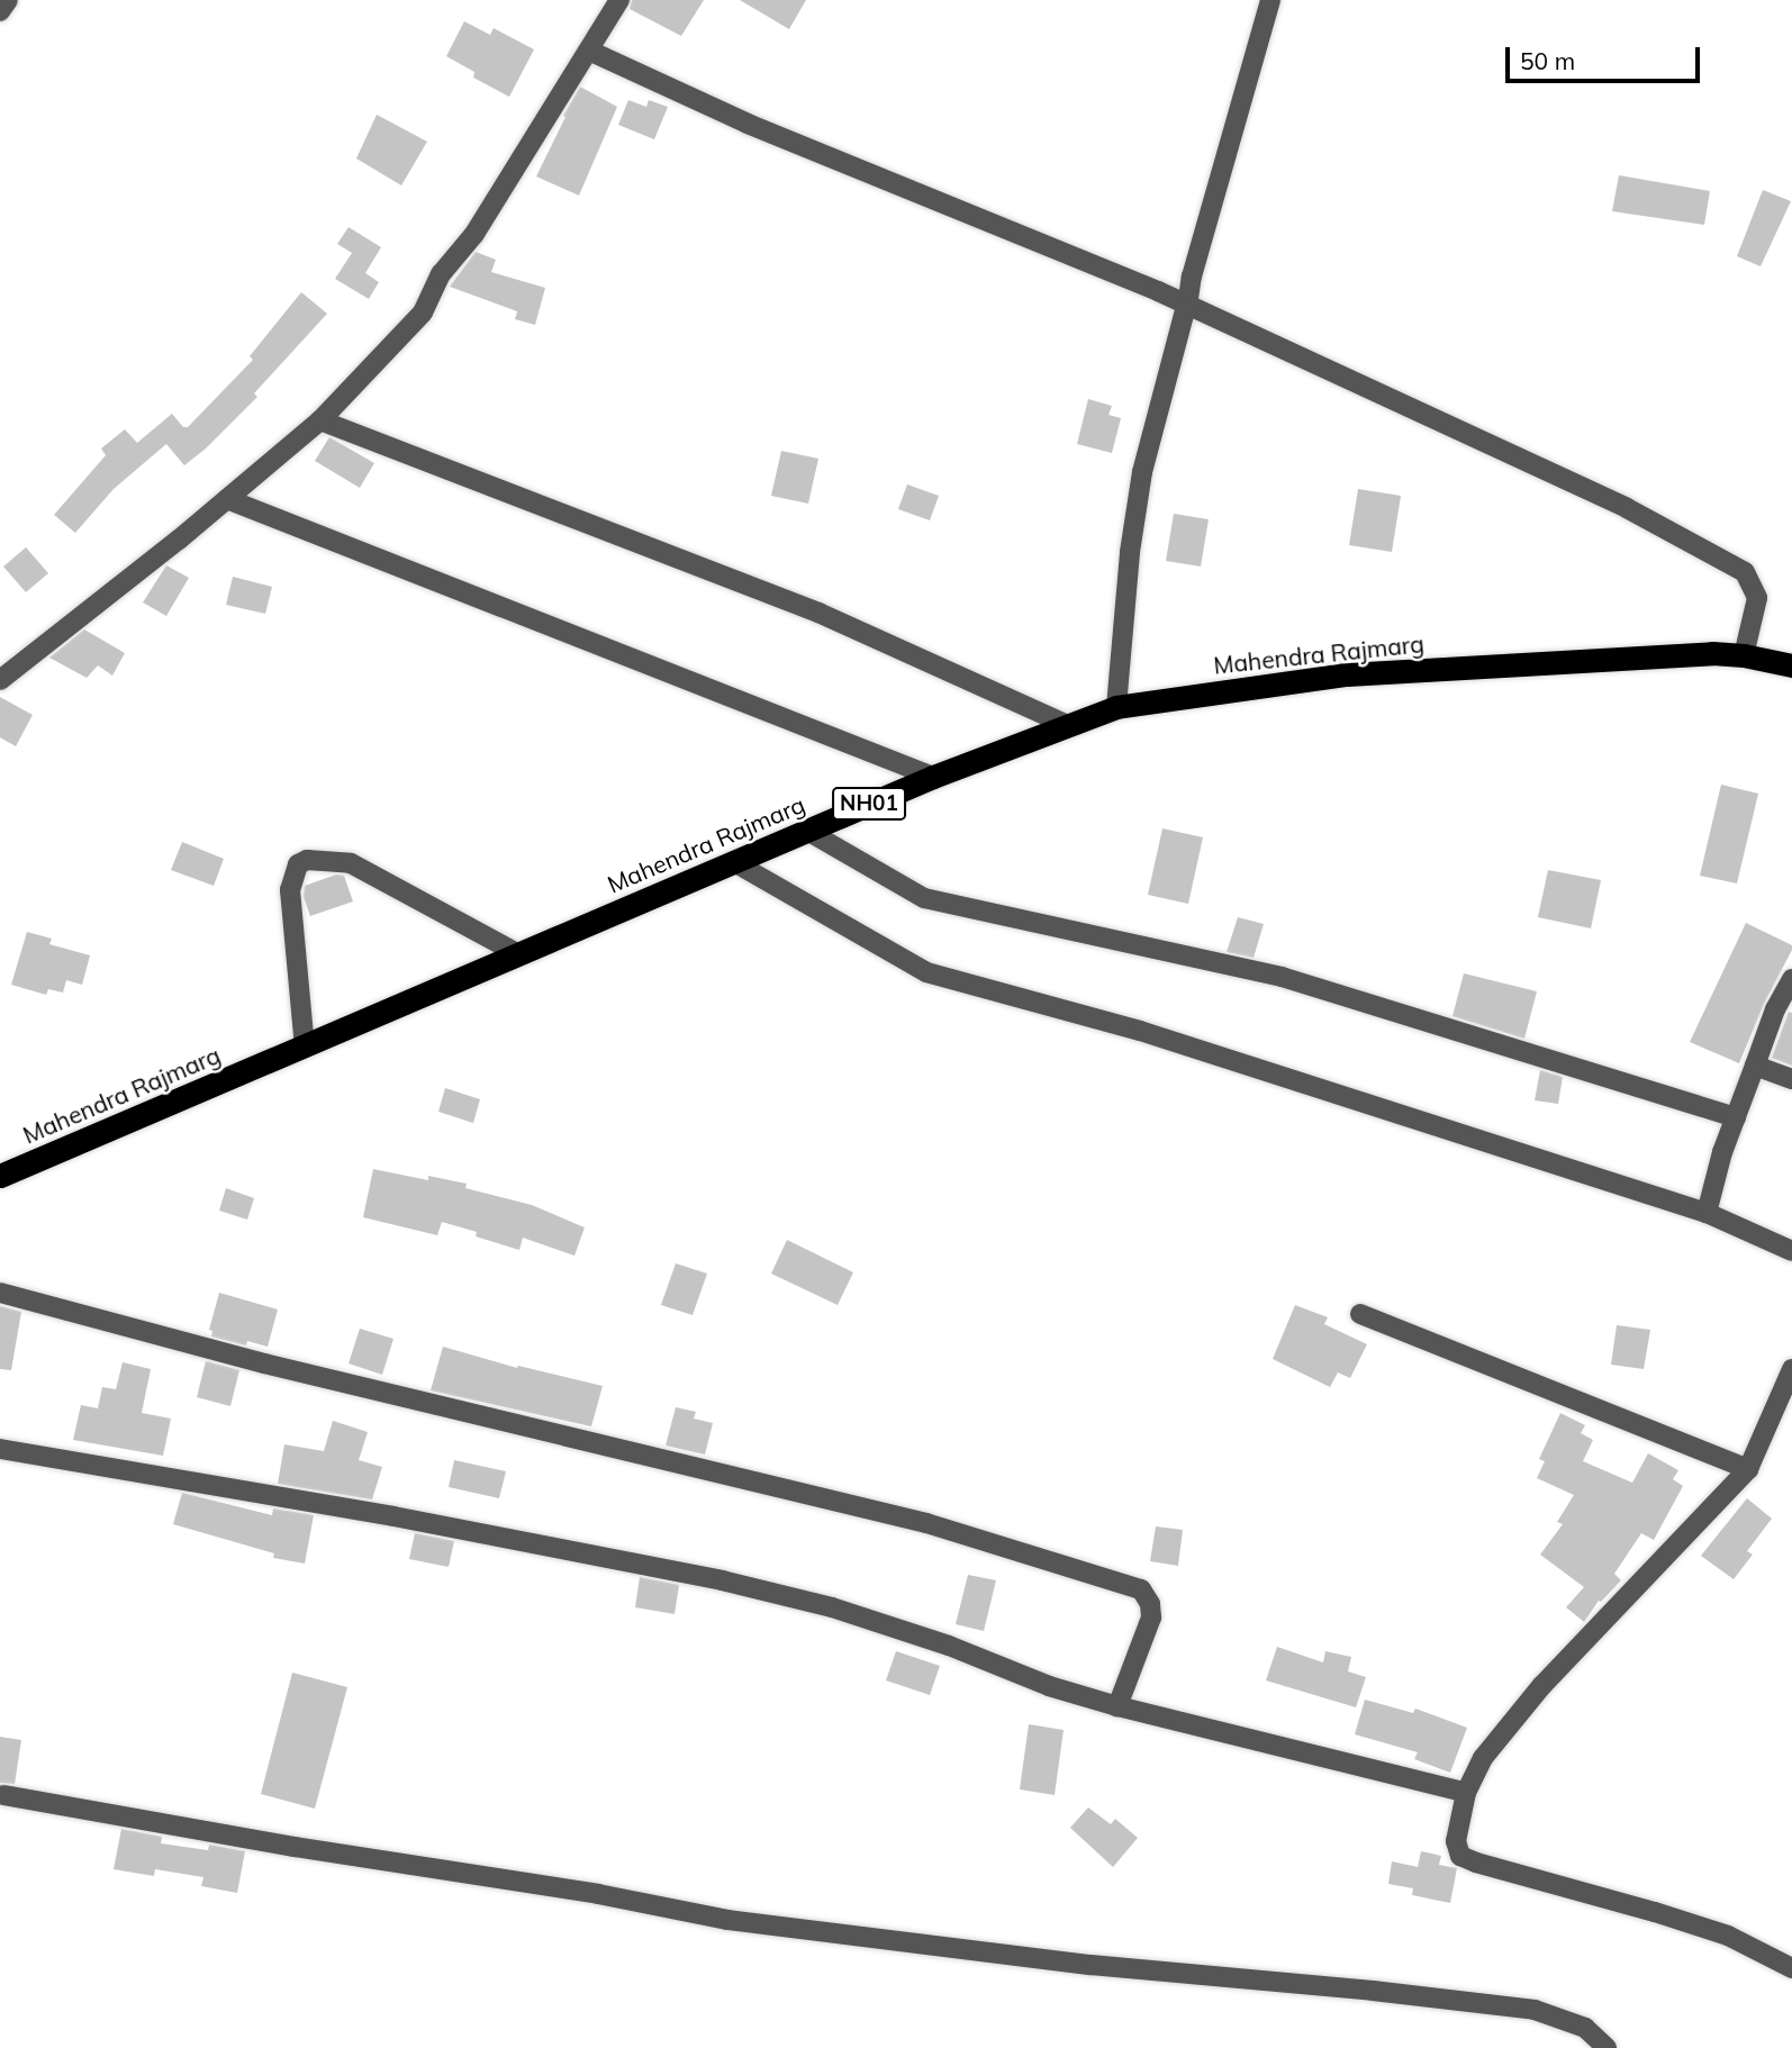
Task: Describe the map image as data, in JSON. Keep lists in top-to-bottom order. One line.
{"streets":{"highway":["Mahendra Rajmarg","NH01"]},"scale_bar":"50 m"}
